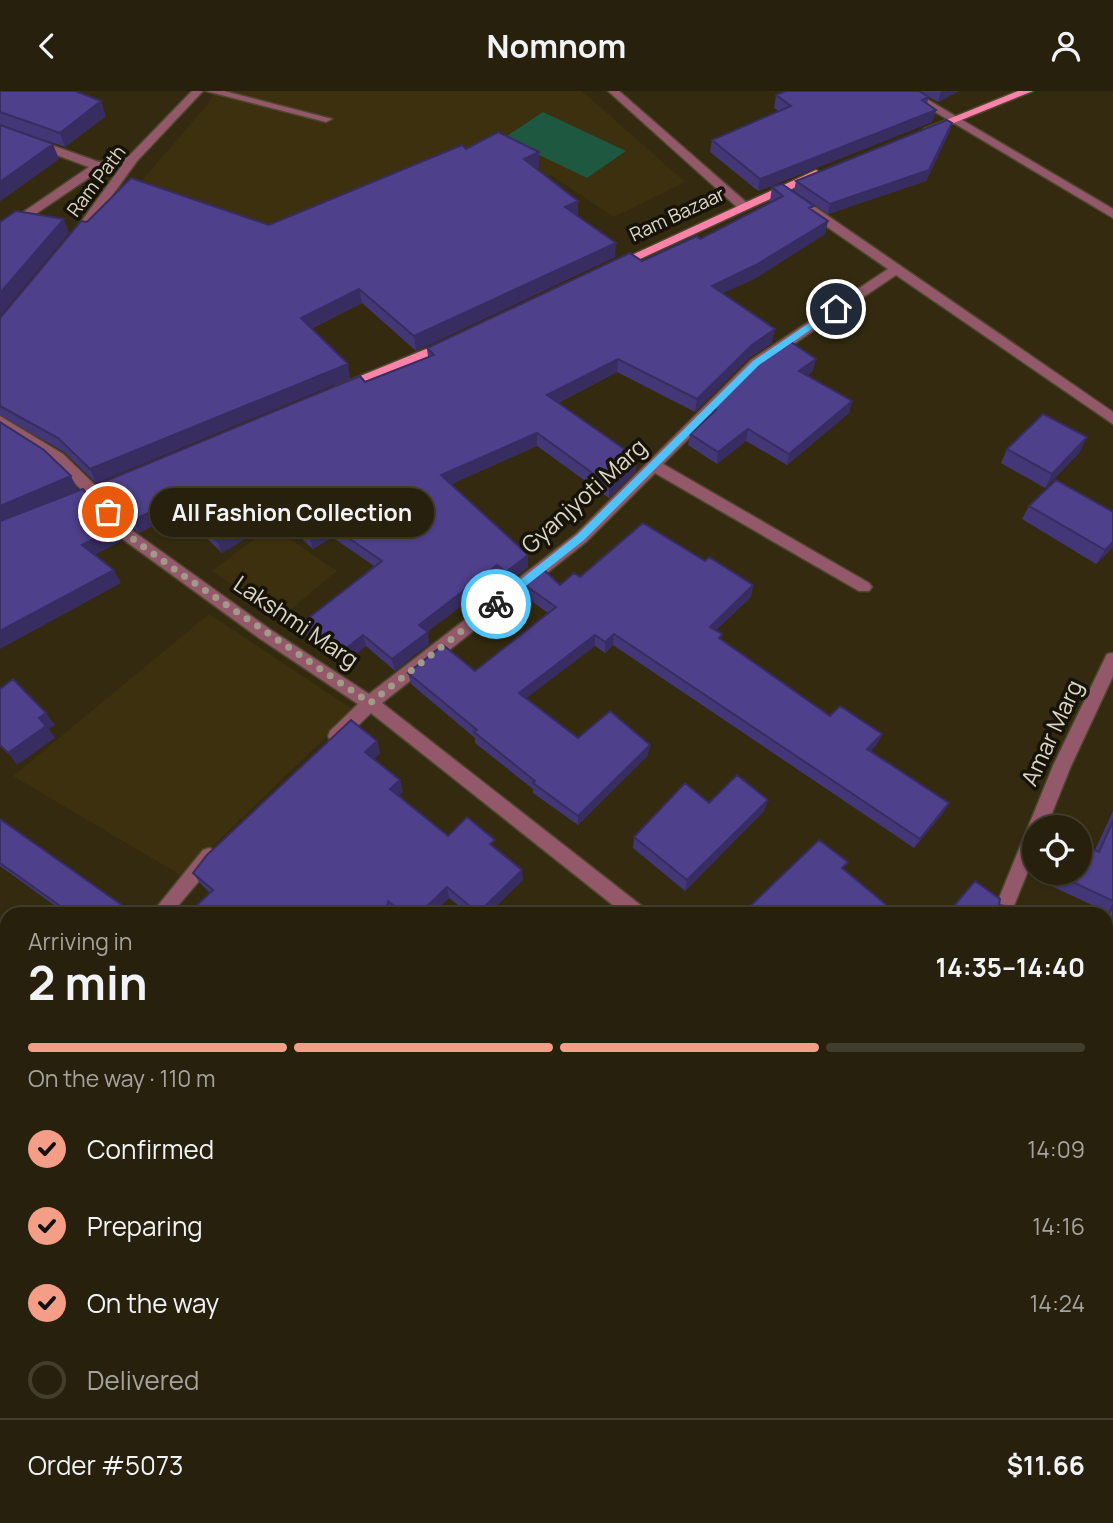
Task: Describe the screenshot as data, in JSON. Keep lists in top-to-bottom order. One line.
{"streets":{"main road":["Ram Bazaar"],"street":["Ram Path","Gyanjyoti Marg","Lakshmi Marg","Amar Marg"]},"crossings":[["Gyanjyoti Marg","Lakshmi Marg"]],"places":["All Fashion Collection"],"page":{"header":"Nomnom","bubble":"All Fashion Collection","heading":["2 min","Arriving in","14:35–14:40"],"panel":["Order #5073","$11.66"],"bar":"On the way · 110 m","list":[["Confirmed","14:09"],["Preparing","14:16"],["On the way","14:24"],"Delivered"]}}
